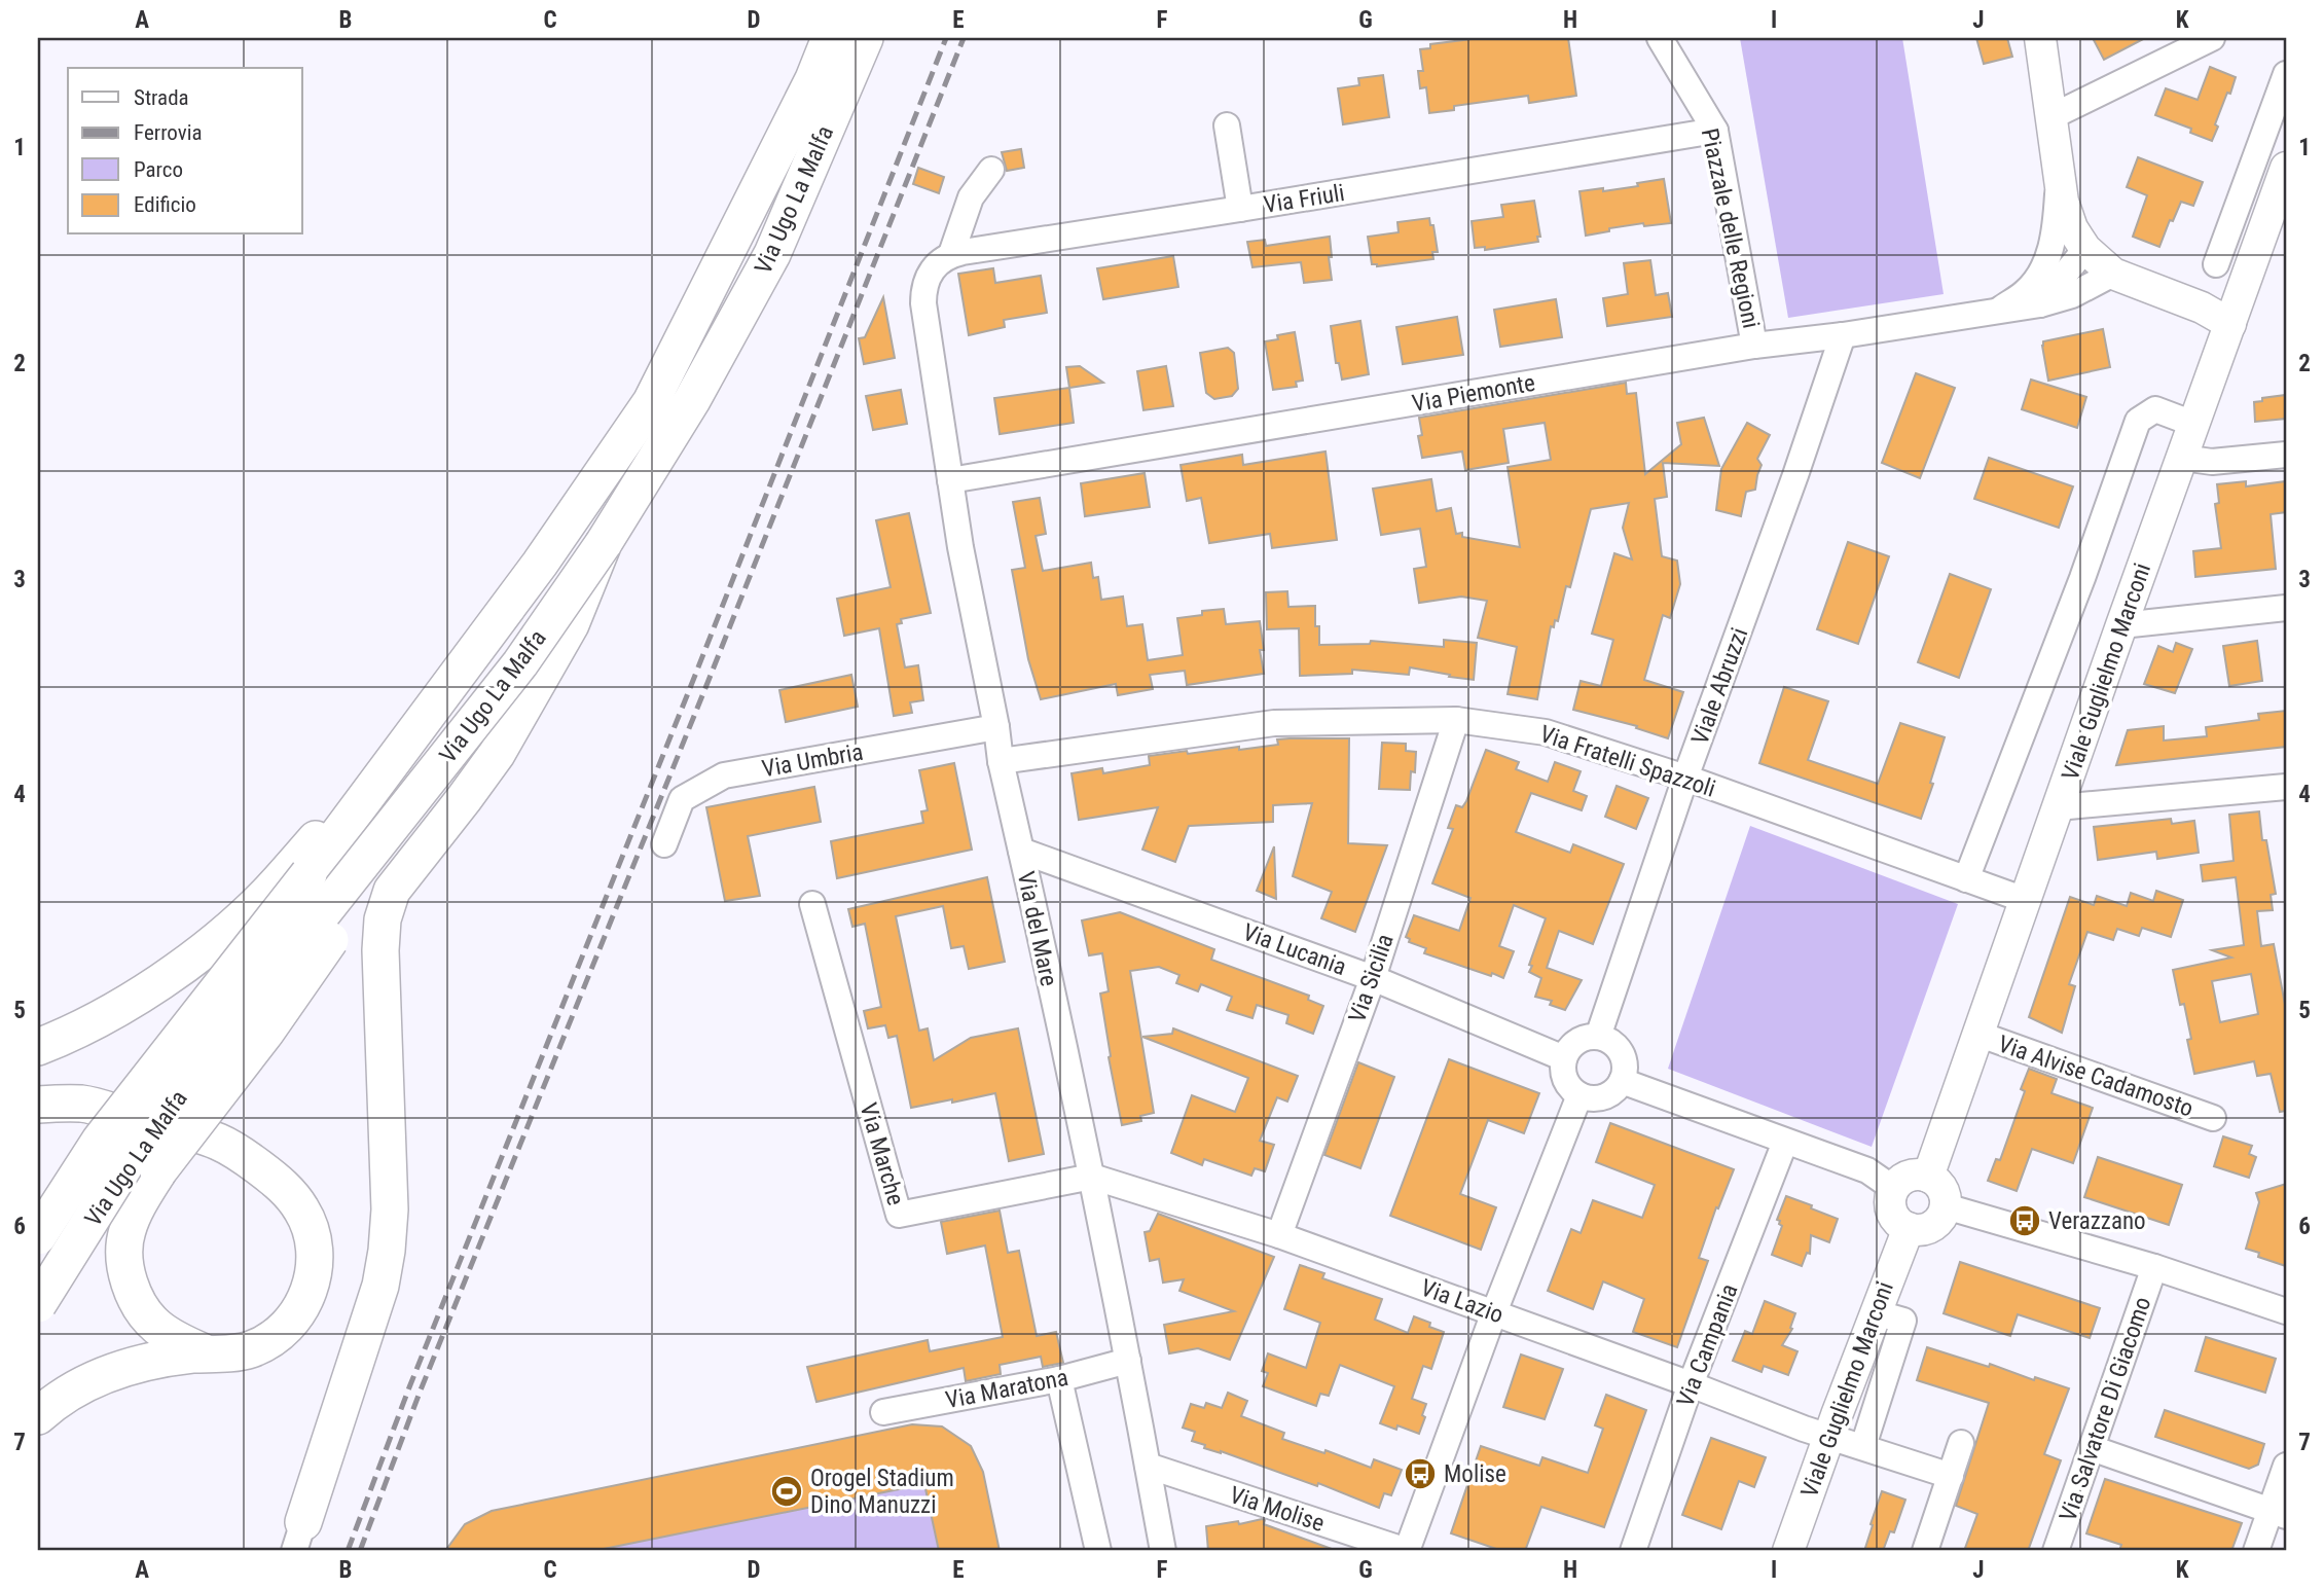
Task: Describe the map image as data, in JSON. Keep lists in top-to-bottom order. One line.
{"streets":{"highway":["Via Ugo La Malfa"],"main road":["Viale Guglielmo Marconi"],"street":["Via Friuli","Piazzale delle Regioni","Via Piemonte","Viale Abruzzi","Via Umbria","Via Fratelli Spazzoli","Via del Mare","Via Lucania","Via Sicilia","Via Alvise Cadamosto","Via Marche","Via Lazio","Via Campania","Via Maratona","Via Salvatore Di Giacomo","Via Molise"]},"crossings":[["Via Friuli","Piazzale delle Regioni"],["Via Friuli","Via del Mare"],["Piazzale delle Regioni","Via Piemonte"],["Via Piemonte","Viale Abruzzi"],["Via Piemonte","Via del Mare"],["Viale Guglielmo Marconi","Via Fratelli Spazzoli"],["Viale Guglielmo Marconi","Via Alvise Cadamosto"],["Viale Guglielmo Marconi","Via Lazio"],["Viale Abruzzi","Via Fratelli Spazzoli"],["Viale Abruzzi","Via Lucania"],["Via Umbria","Via del Mare"],["Via Fratelli Spazzoli","Via del Mare"],["Via Fratelli Spazzoli","Via Sicilia"],["Via del Mare","Via Lucania"],["Via del Mare","Via Marche"],["Via del Mare","Via Lazio"],["Via del Mare","Via Maratona"],["Via del Mare","Via Molise"],["Via Lucania","Via Sicilia"],["Via Sicilia","Via Lazio"],["Via Marche","Via Lazio"],["Via Lazio","Via Campania"]],"places":{"bus stop":["Verazzano","Molise"],"sports":["Orogel Stadium Dino Manuzzi"]},"legend":["Strada","Ferrovia","Parco","Edificio"],"grid":{"columns":["A","B","C","D","E","F","G","H","I","J","K"],"rows":["1","2","3","4","5","6","7"]}}
